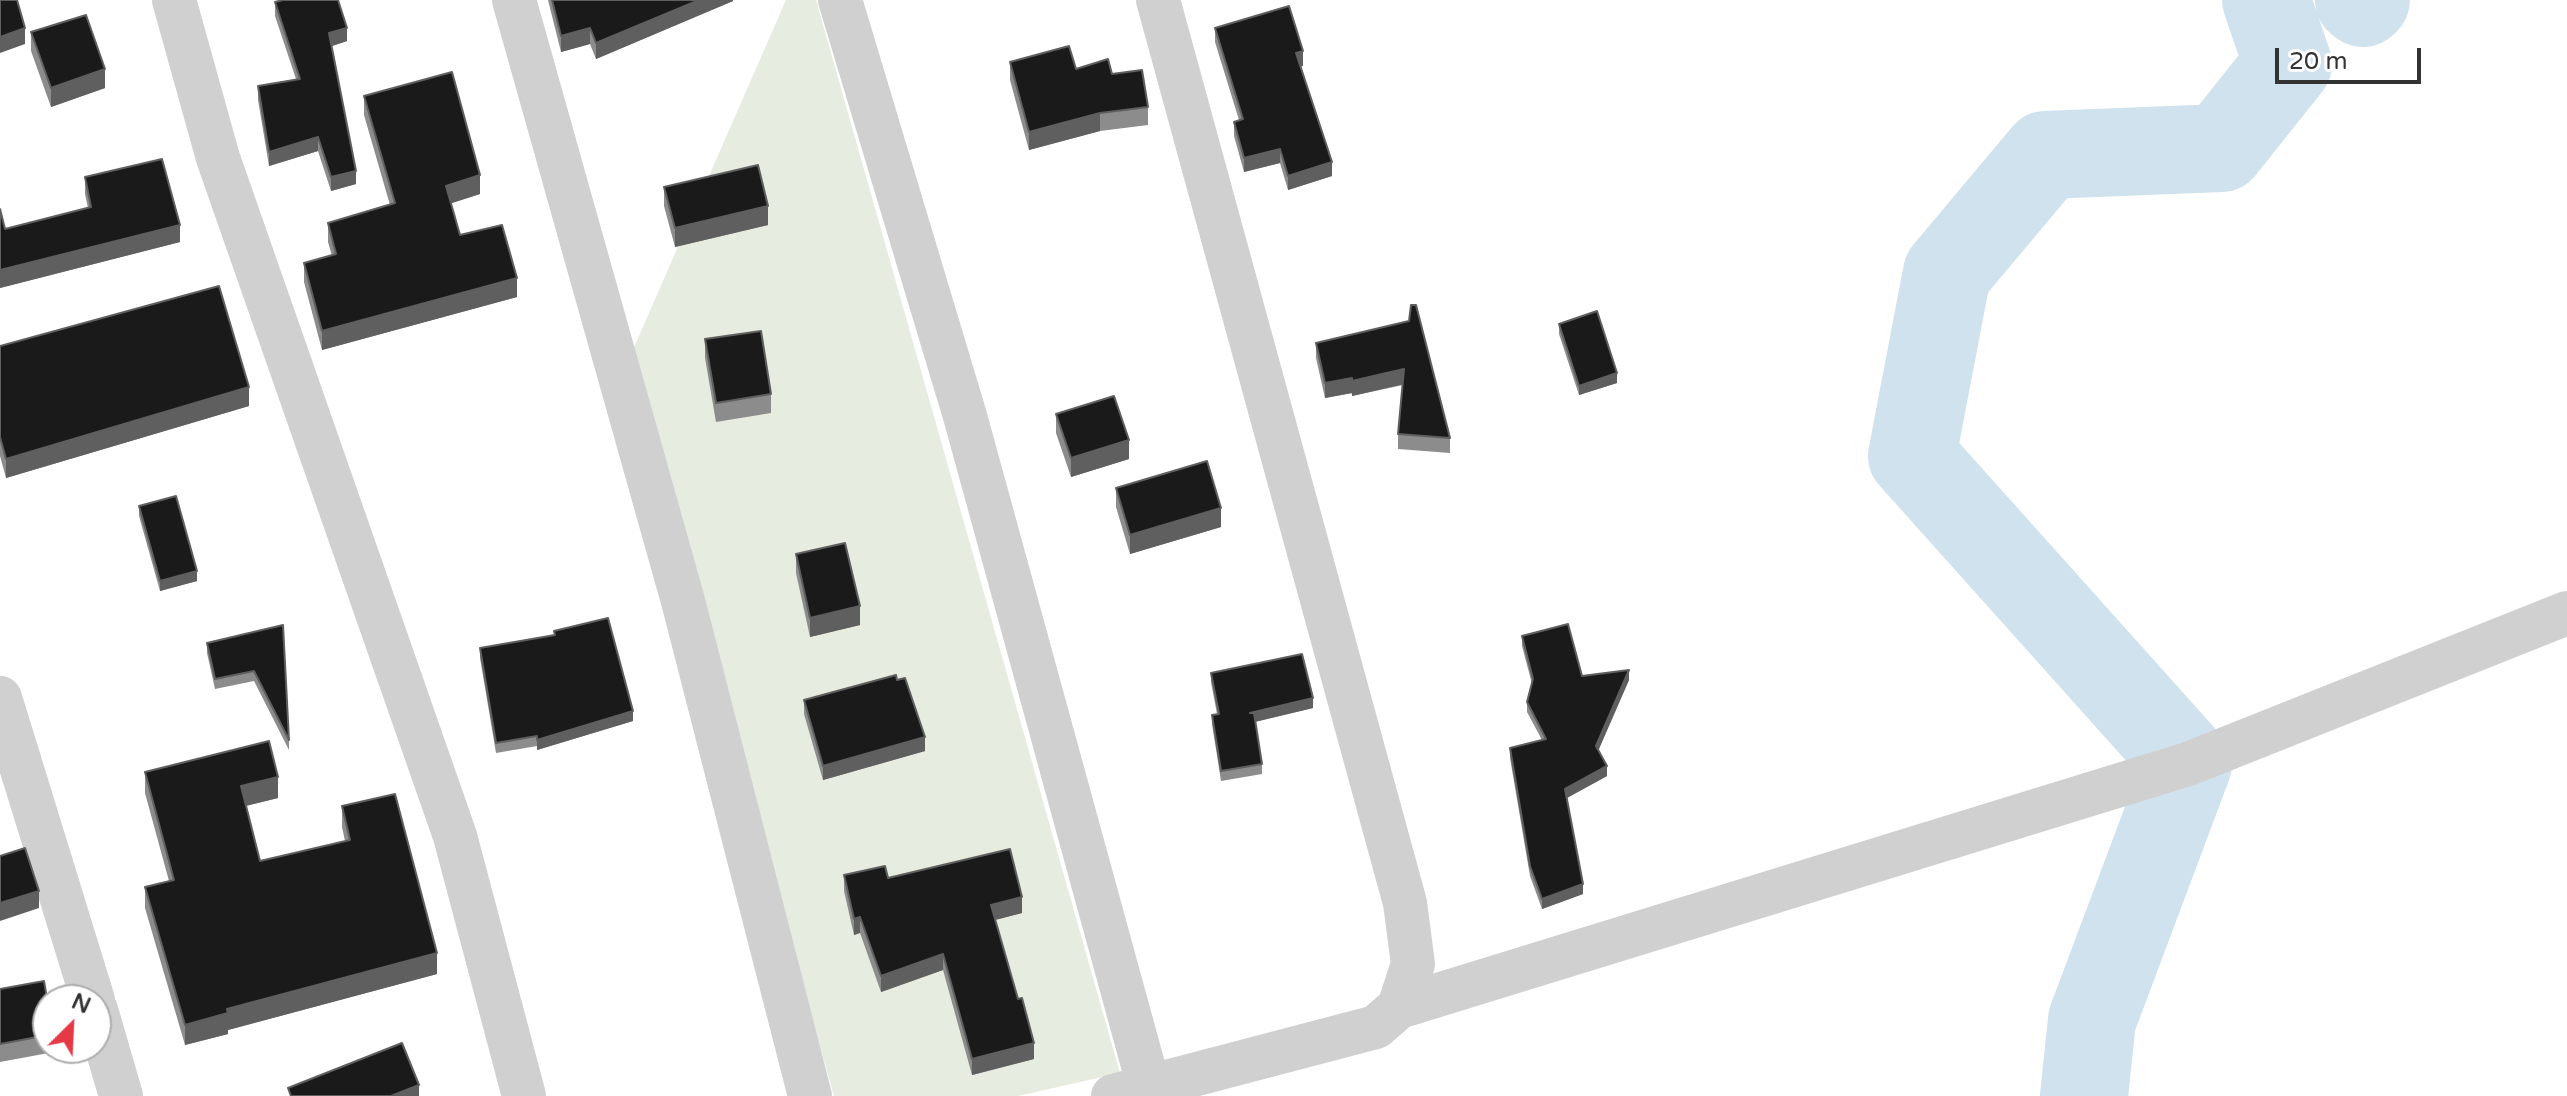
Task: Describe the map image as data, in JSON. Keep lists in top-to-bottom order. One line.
{"scale_bar":"20 m","north":"top right"}
